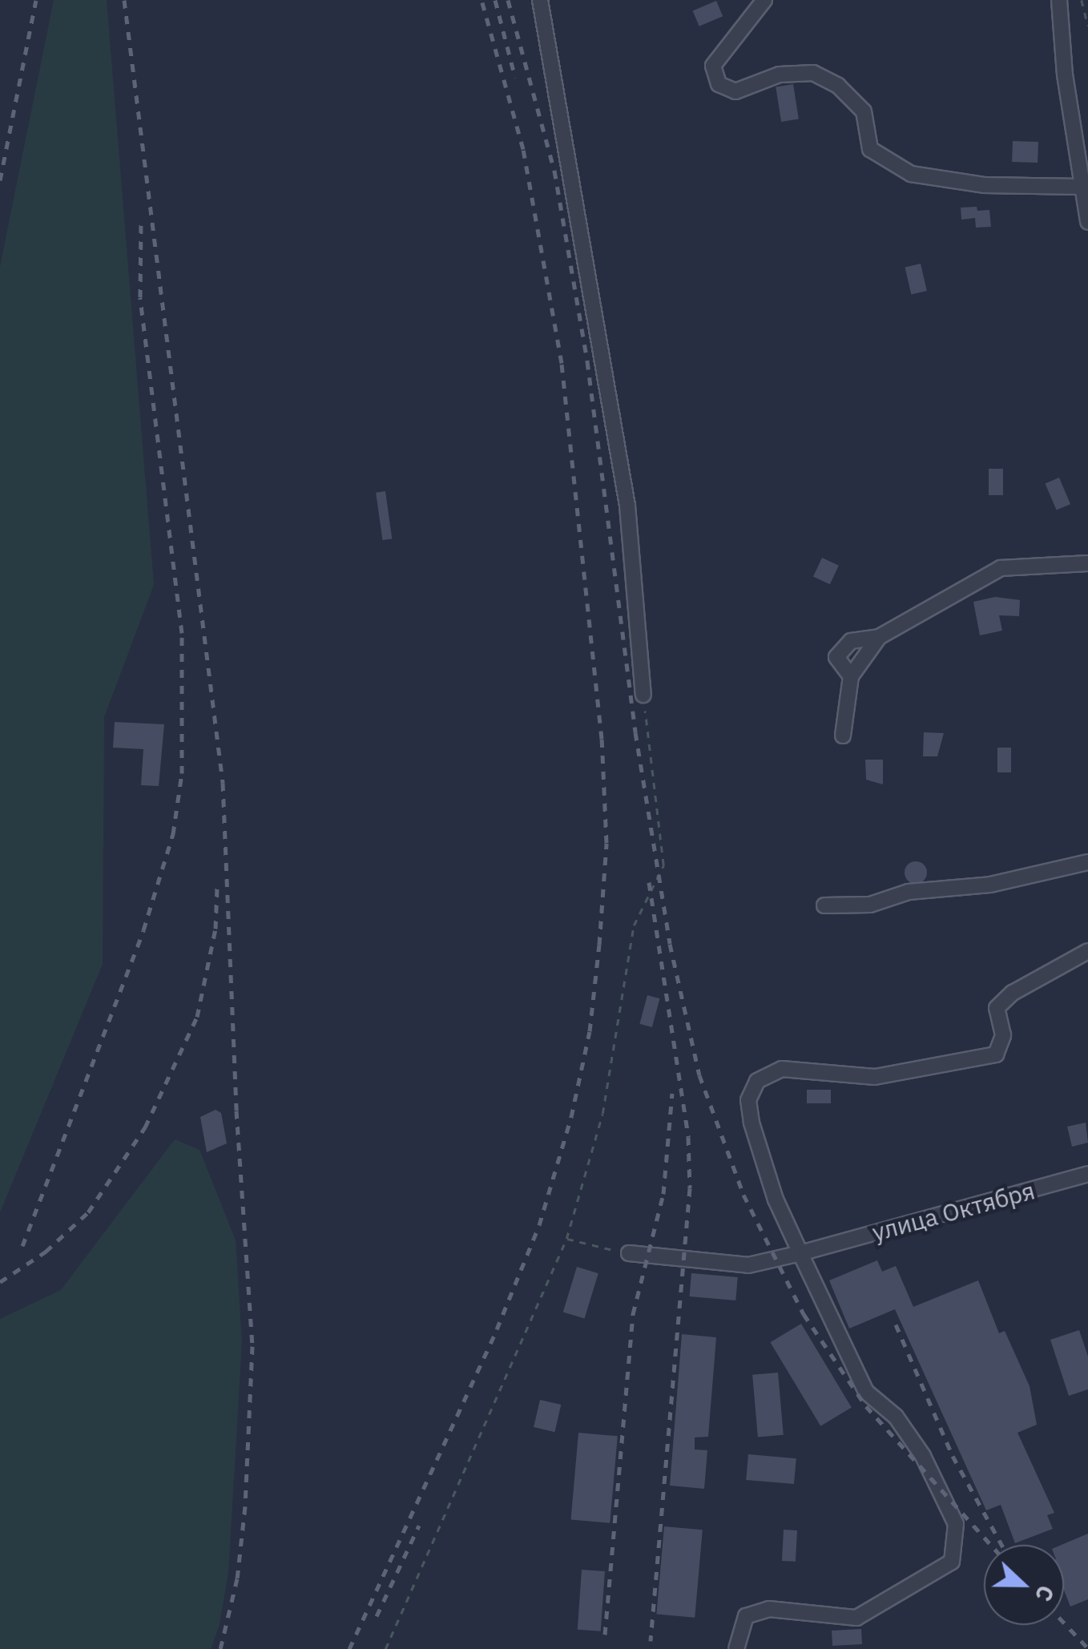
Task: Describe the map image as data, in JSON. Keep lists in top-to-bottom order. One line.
{"streets":{"street":["улица Октября"]},"north":"right"}
